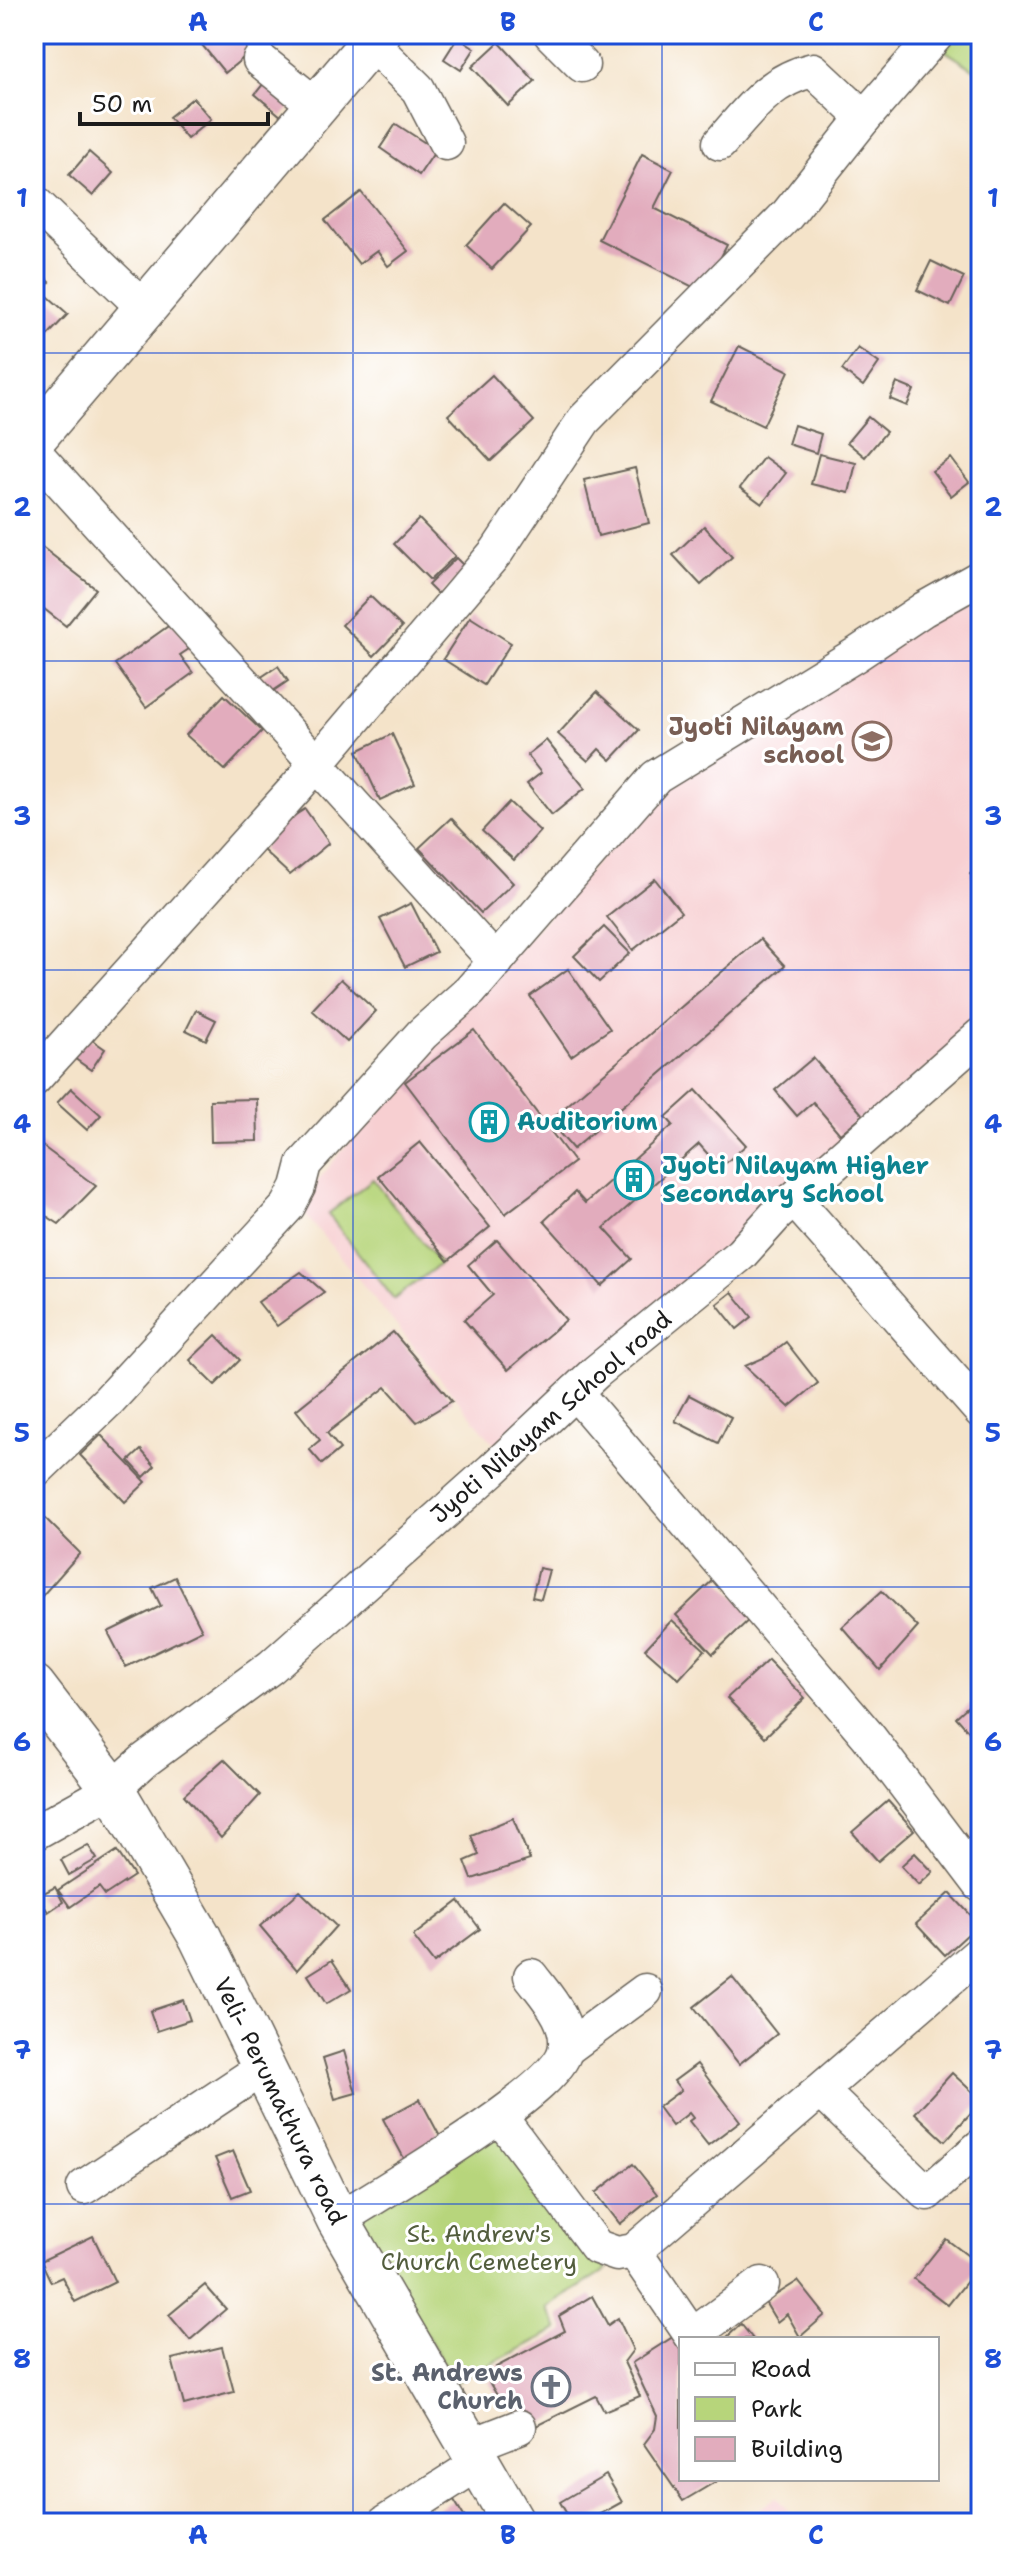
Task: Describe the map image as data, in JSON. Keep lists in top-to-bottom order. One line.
{"streets":{"main road":["Veli- Perumathura road"],"street":["Jyoti Nilayam School road"]},"crossings":[["Jyoti Nilayam School road","Veli- Perumathura road"]],"parks":["St. Andrew's Church Cemetery"],"places":{"school or university":["Jyoti Nilayam school"],"building":["Auditorium","Jyoti Nilayam Higher Secondary School"],"church":["St. Andrews Church"]},"legend":["Road","Park","Building"],"scale_bar":"50 m","grid":{"columns":["A","B","C"],"rows":["1","2","3","4","5","6","7","8"]}}
